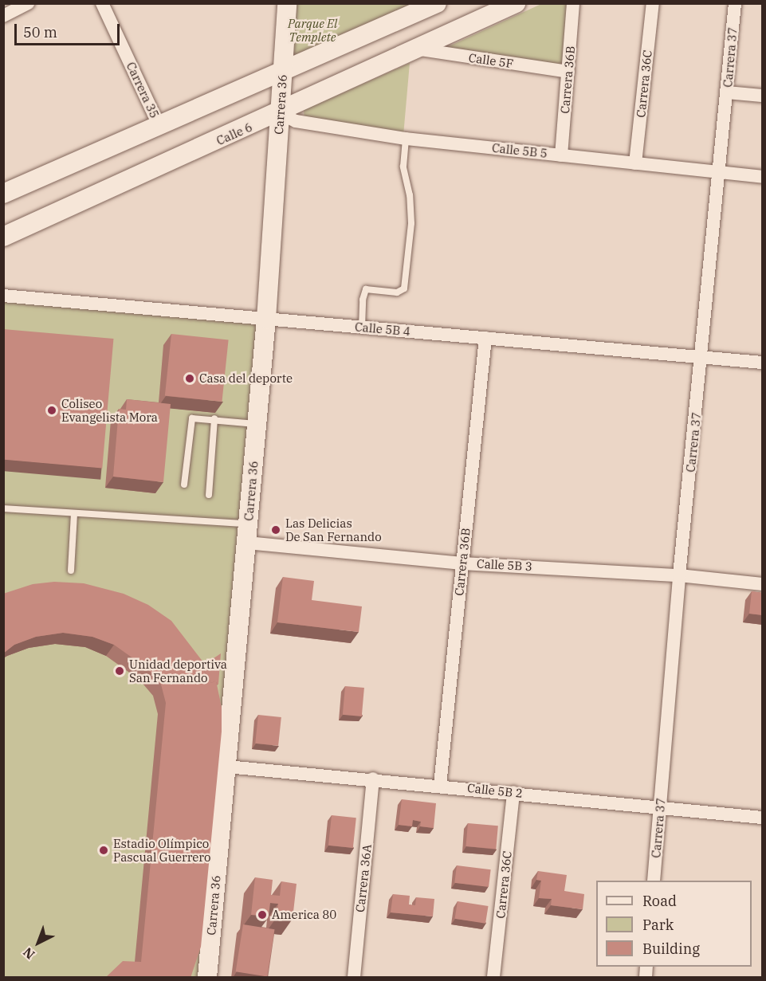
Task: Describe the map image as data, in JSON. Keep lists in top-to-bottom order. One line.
{"streets":{"main road":["Carrera 36","Calle 6"],"street":["Carrera 37","Calle 5F","Carrera 36B","Carrera 36C","Carrera 35","Calle 5B 5","Calle 5B 4","Calle 5B 3","Calle 5B 2","Carrera 36A"]},"crossings":[["Carrera 37","Calle 5B 5"],["Carrera 37","Calle 5B 4"],["Carrera 37","Calle 5B 3"],["Carrera 37","Calle 5B 2"],["Calle 5F","Carrera 36B"],["Calle 5F","Calle 6"],["Carrera 36B","Calle 5B 5"],["Carrera 36B","Calle 5B 4"],["Carrera 36B","Calle 5B 3"],["Carrera 36B","Calle 5B 2"],["Carrera 36C","Calle 5B 5"],["Carrera 36C","Calle 5B 2"],["Carrera 36","Calle 6"],["Carrera 36","Calle 5B 5"],["Carrera 36","Calle 5B 4"],["Carrera 36","Calle 5B 3"],["Carrera 36","Calle 5B 2"],["Calle 6","Calle 5B 5"],["Calle 5B 2","Carrera 36A"]],"parks":["Parque El Templete"],"places":["Casa del deporte","Coliseo Evangelista Mora","Las Delicias De San Fernando","Unidad deportiva San Fernando","Estadio Olímpico Pascual Guerrero","America 80"],"legend":["Road","Park","Building"],"scale_bar":"50 m","north":"bottom left"}
